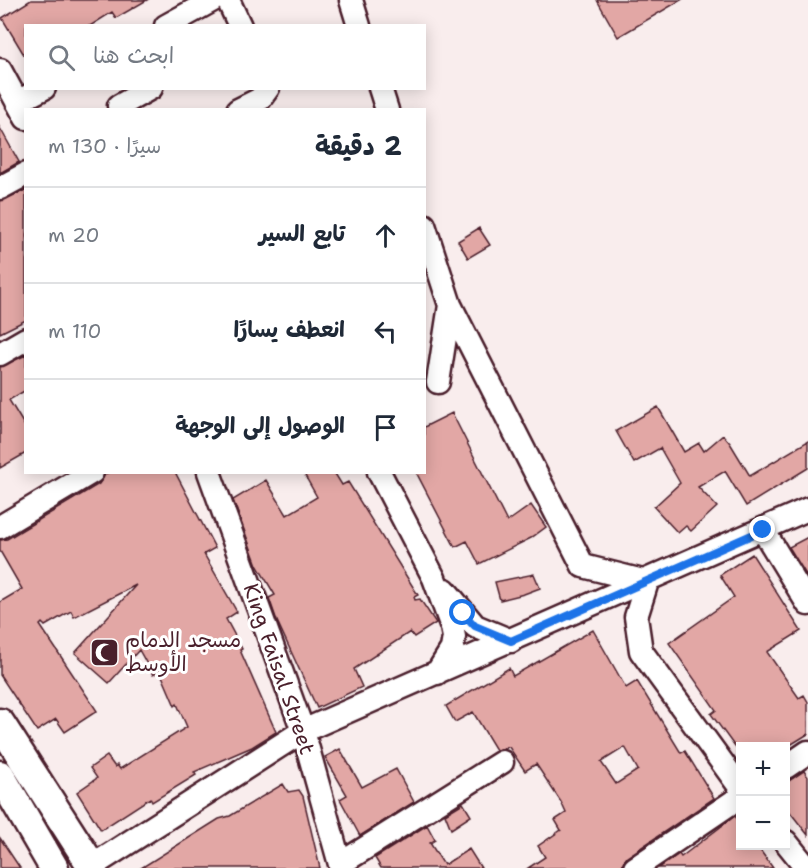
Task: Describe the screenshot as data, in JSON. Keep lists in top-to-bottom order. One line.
{"streets":{"street":["King Faisal Street"]},"places":{"mosque":["مسجد الدمام الأوسط"]},"page":{"search":"ابحث هنا","heading":["2 دقيقة","سيرًا · 130 m"],"list":[["تابع السير","20 m"],["انعطف يسارًا","110 m"],"الوصول إلى الوجهة"],"map_buttons":["+","−"]}}
